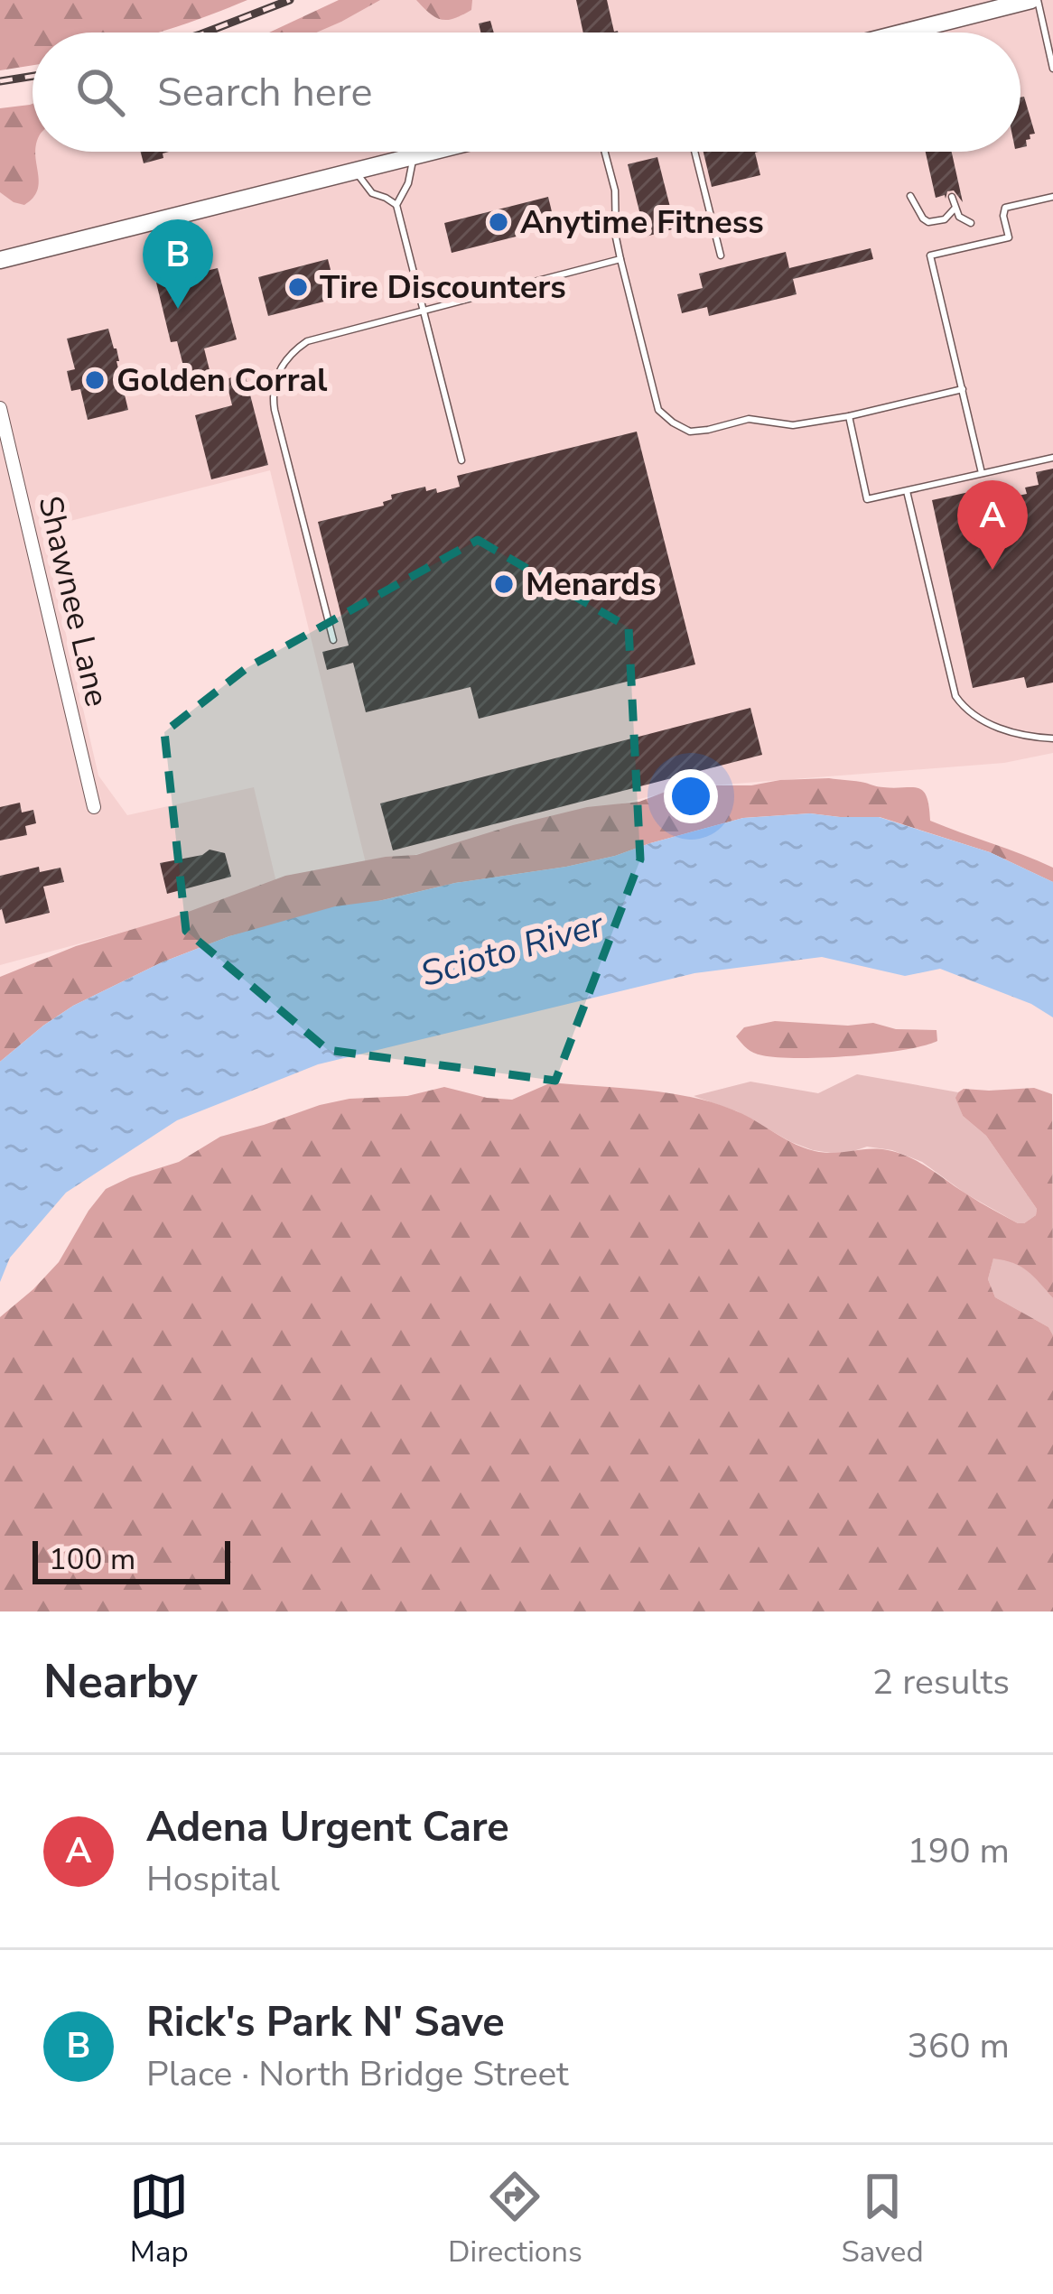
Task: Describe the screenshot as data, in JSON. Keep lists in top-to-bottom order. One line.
{"streets":{"street":["Shawnee Lane"]},"water":["Scioto River"],"places":["Anytime Fitness","Tire Discounters","Golden Corral","Menards"],"scale_bar":"100 m","page":{"search":"Search here","pins":["B","A"],"scale":"100 m","heading":["Nearby","2 results"],"list":[{"mark":"A","name":"Adena Urgent Care","note":"Hospital","value":"190 m"},{"mark":"B","name":"Rick's Park N' Save","note":"Place · North Bridge Street","value":"360 m"}],"nav":["Map","Directions","Saved"]}}
